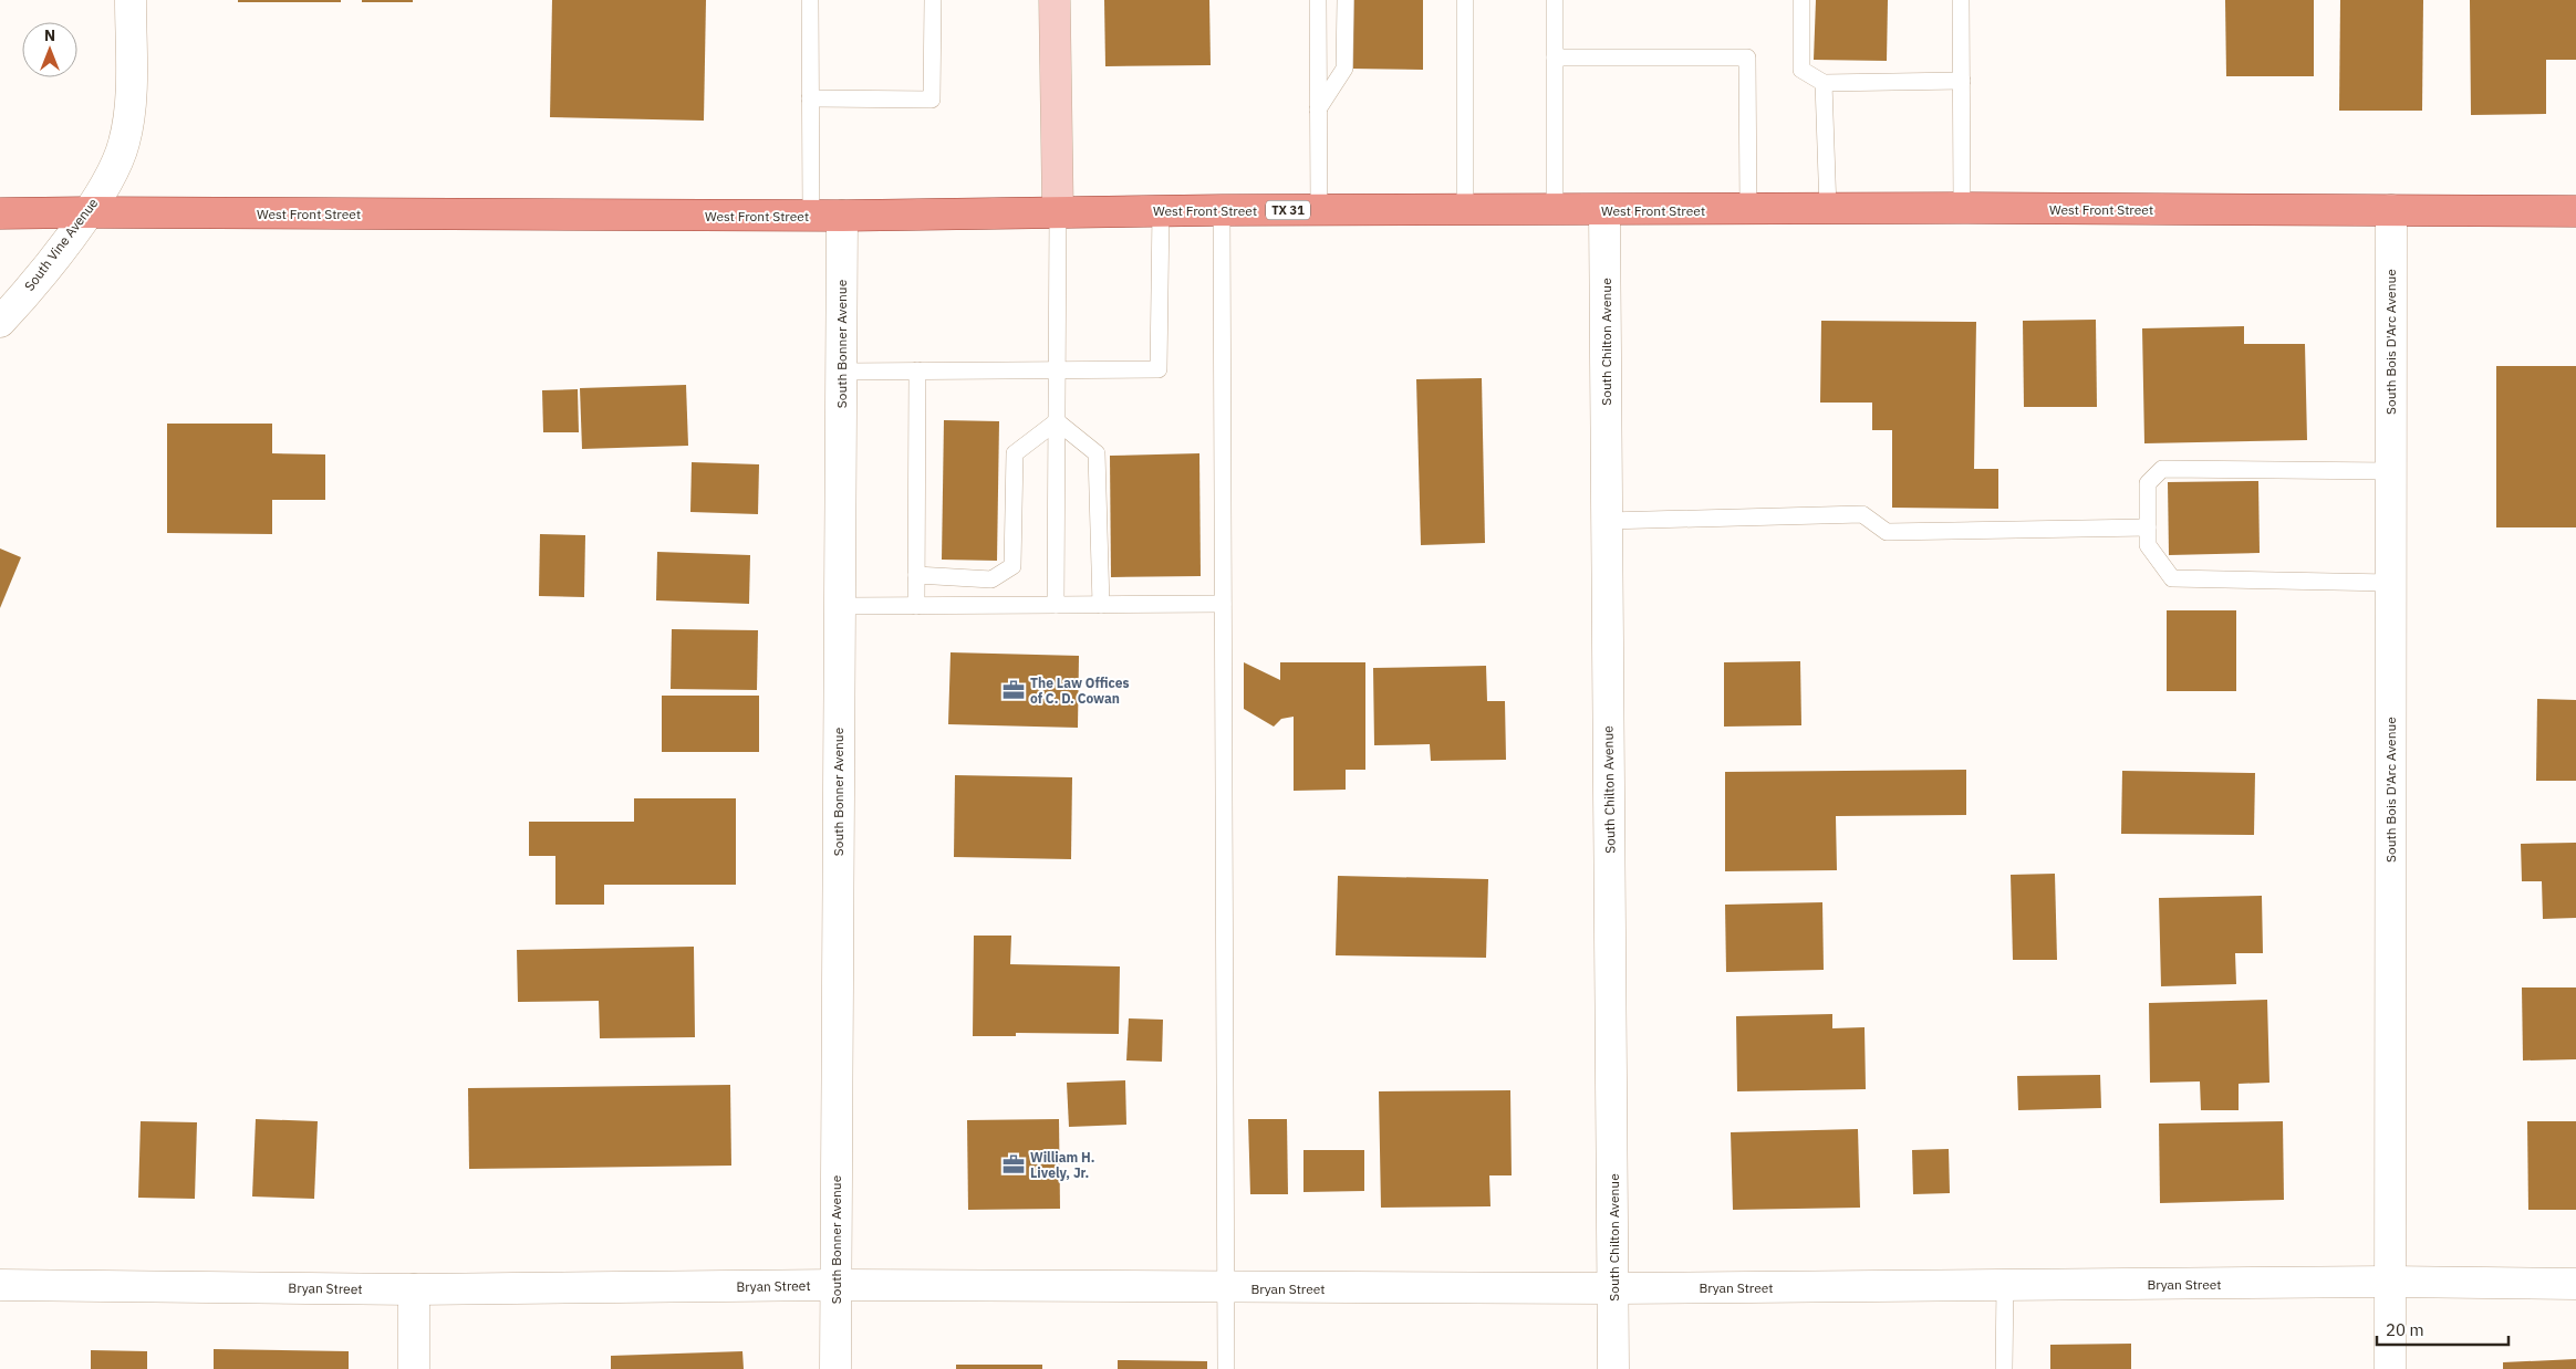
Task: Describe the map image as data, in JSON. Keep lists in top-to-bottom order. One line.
{"streets":{"main road":["West Front Street","TX 31"],"street":["South Vine Avenue","South Chilton Avenue","South Bois D'Arc Avenue","South Bonner Avenue","Bryan Street"]},"crossings":[["West Front Street","South Vine Avenue"],["West Front Street","South Chilton Avenue"],["West Front Street","South Bois D'Arc Avenue"],["West Front Street","South Bonner Avenue"],["South Chilton Avenue","Bryan Street"],["South Bois D'Arc Avenue","Bryan Street"],["South Bonner Avenue","Bryan Street"]],"places":{"office":["The Law Offices of C. D. Cowan","William H. Lively, Jr."]},"scale_bar":"20 m","north":"top"}
